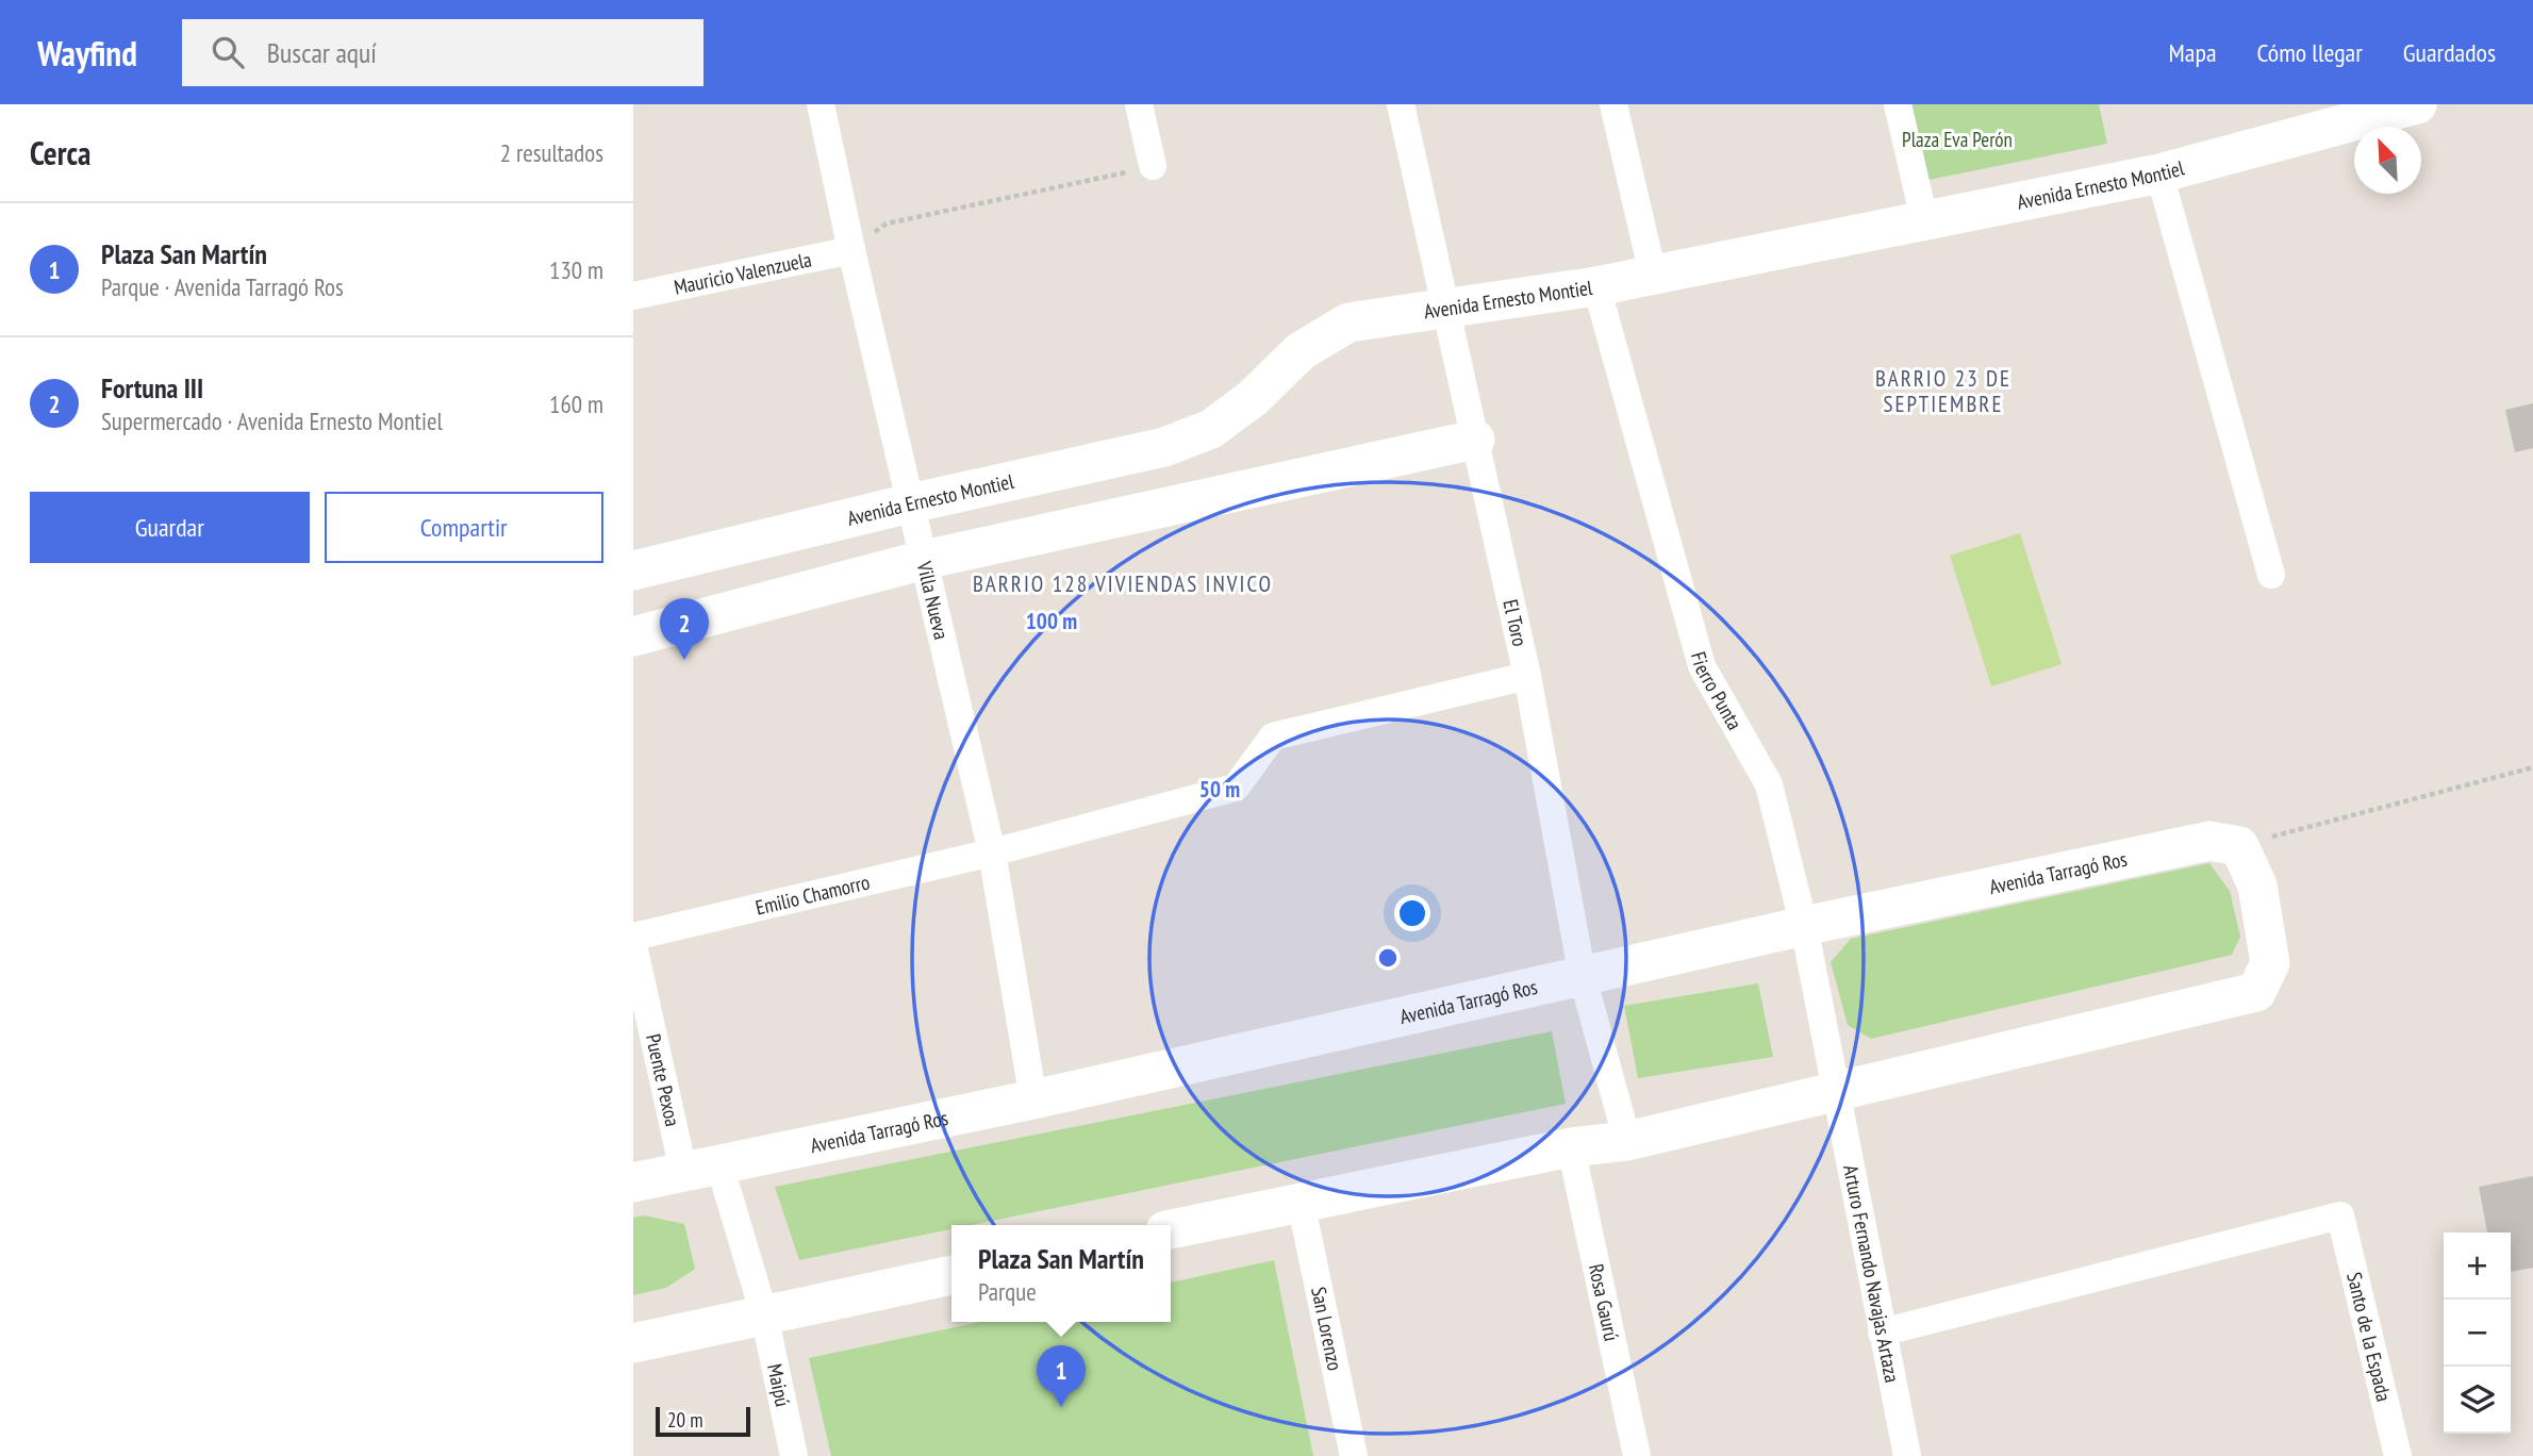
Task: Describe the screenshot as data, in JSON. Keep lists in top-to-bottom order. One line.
{"streets":{"street":["Avenida Ernesto Montiel","Mauricio Valenzuela","Villa Nueva","El Toro","Fierro Punta","Avenida Tarragó Ros","Emilio Chamorro","Puente Pexoa","Arturo Fernando Navajas Artaza","Rosa Gaurú","San Lorenzo","Santo de la Espada","Maipú"]},"crossings":[["Avenida Ernesto Montiel","Villa Nueva"],["Avenida Ernesto Montiel","El Toro"],["Avenida Ernesto Montiel","Fierro Punta"],["Mauricio Valenzuela","Villa Nueva"],["Villa Nueva","Avenida Tarragó Ros"],["Villa Nueva","Emilio Chamorro"],["El Toro","Avenida Tarragó Ros"],["El Toro","Emilio Chamorro"],["Fierro Punta","Avenida Tarragó Ros"],["Fierro Punta","Arturo Fernando Navajas Artaza"],["Avenida Tarragó Ros","Puente Pexoa"],["Puente Pexoa","Maipú"],["Arturo Fernando Navajas Artaza","Santo de la Espada"]],"districts":["BARRIO 23 DE SEPTIEMBRE","BARRIO 128 VIVIENDAS INVICO"],"parks":["Plaza Eva Perón"],"scale_bar":"20 m","north":"top left","page":{"header":"Wayfind","search":"Buscar aquí","nav":["Mapa","Cómo llegar","Guardados"],"heading":["Cerca","2 resultados"],"list":[{"mark":"1","name":"Plaza San Martín","note":"Parque · Avenida Tarragó Ros","value":"130 m"},{"mark":"2","name":"Fortuna III","note":"Supermercado · Avenida Ernesto Montiel","value":"160 m"}],"buttons":["Guardar","Compartir"],"pins":["2","1"],"popup":["Plaza San Martín","Parque"],"map_buttons":["+","−"],"scale":"20 m"},"rings":["100 m","50 m"]}
